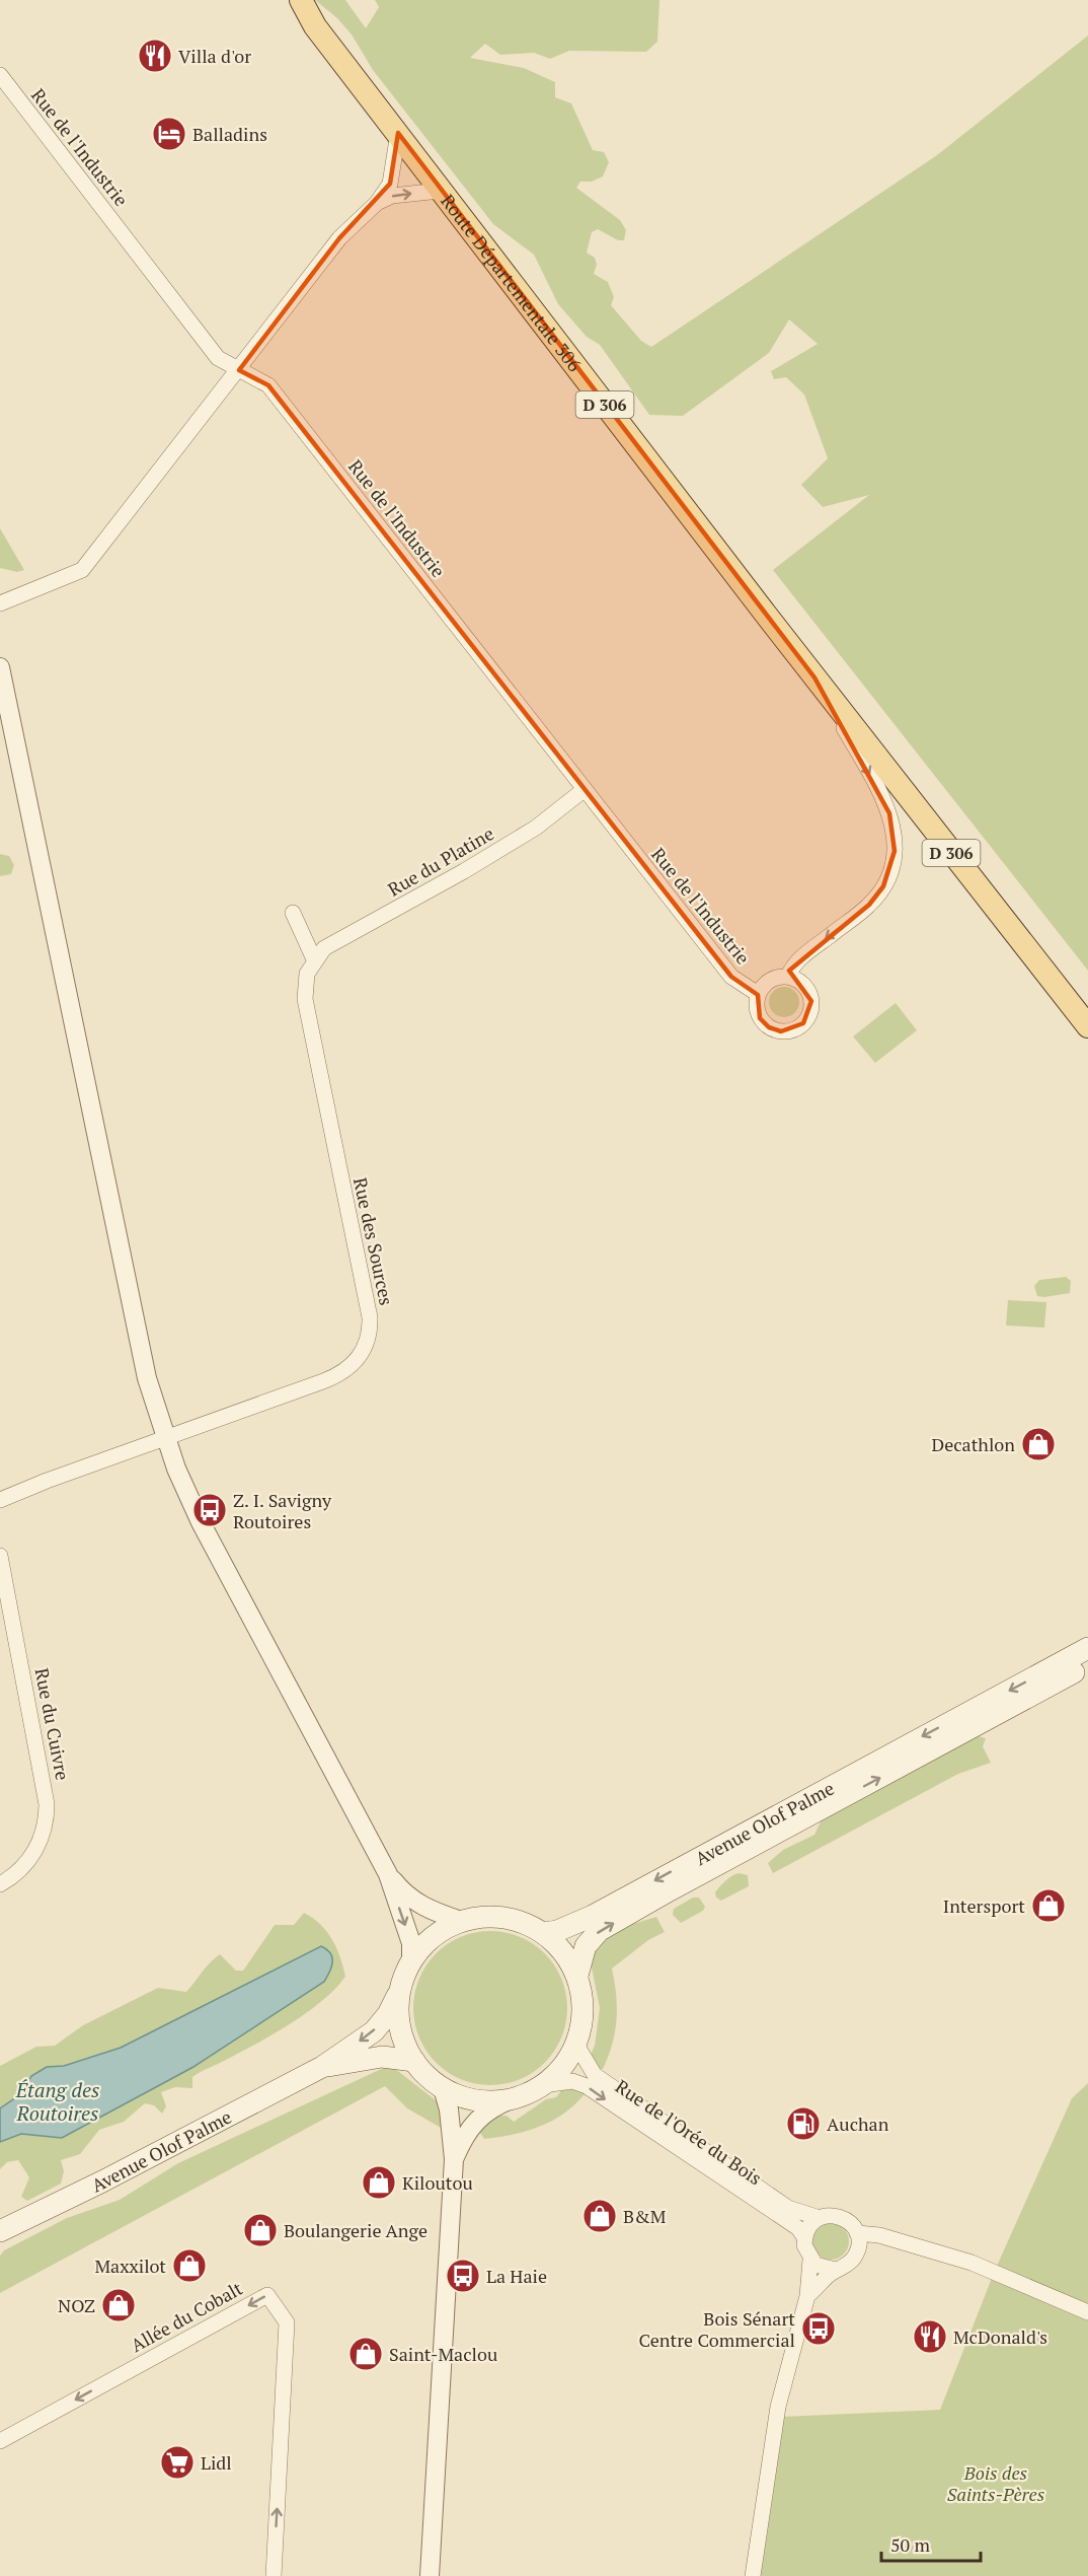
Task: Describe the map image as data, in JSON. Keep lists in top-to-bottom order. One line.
{"streets":{"main road":["Route Départementale 306","D 306","Avenue Olof Palme"],"street":["Rue de l'Industrie","Rue du Platine","Rue des Sources","Rue du Cuivre","Rue de l'Orée du Bois","Allée du Cobalt"]},"crossings":[["Rue de l'Industrie","Rue du Platine"],["Route Départementale 306","D 306"],["Rue du Platine","Rue des Sources"],["Avenue Olof Palme","Rue de l'Orée du Bois"]],"water":["Étang des Routoires"],"parks":["Bois des Saints-Pères"],"places":{"restaurant":["Villa d'or","McDonald's"],"hotel":["Balladins"],"shop":["Decathlon","Intersport","Kiloutou","B&M","Boulangerie Ange","Maxxilot","NOZ","Saint-Maclou"],"bus stop":["Z. I. Savigny Routoires","La Haie","Bois Sénart Centre Commercial"],"fuel station":["Auchan"],"supermarket":["Lidl"]},"scale_bar":"50 m"}
